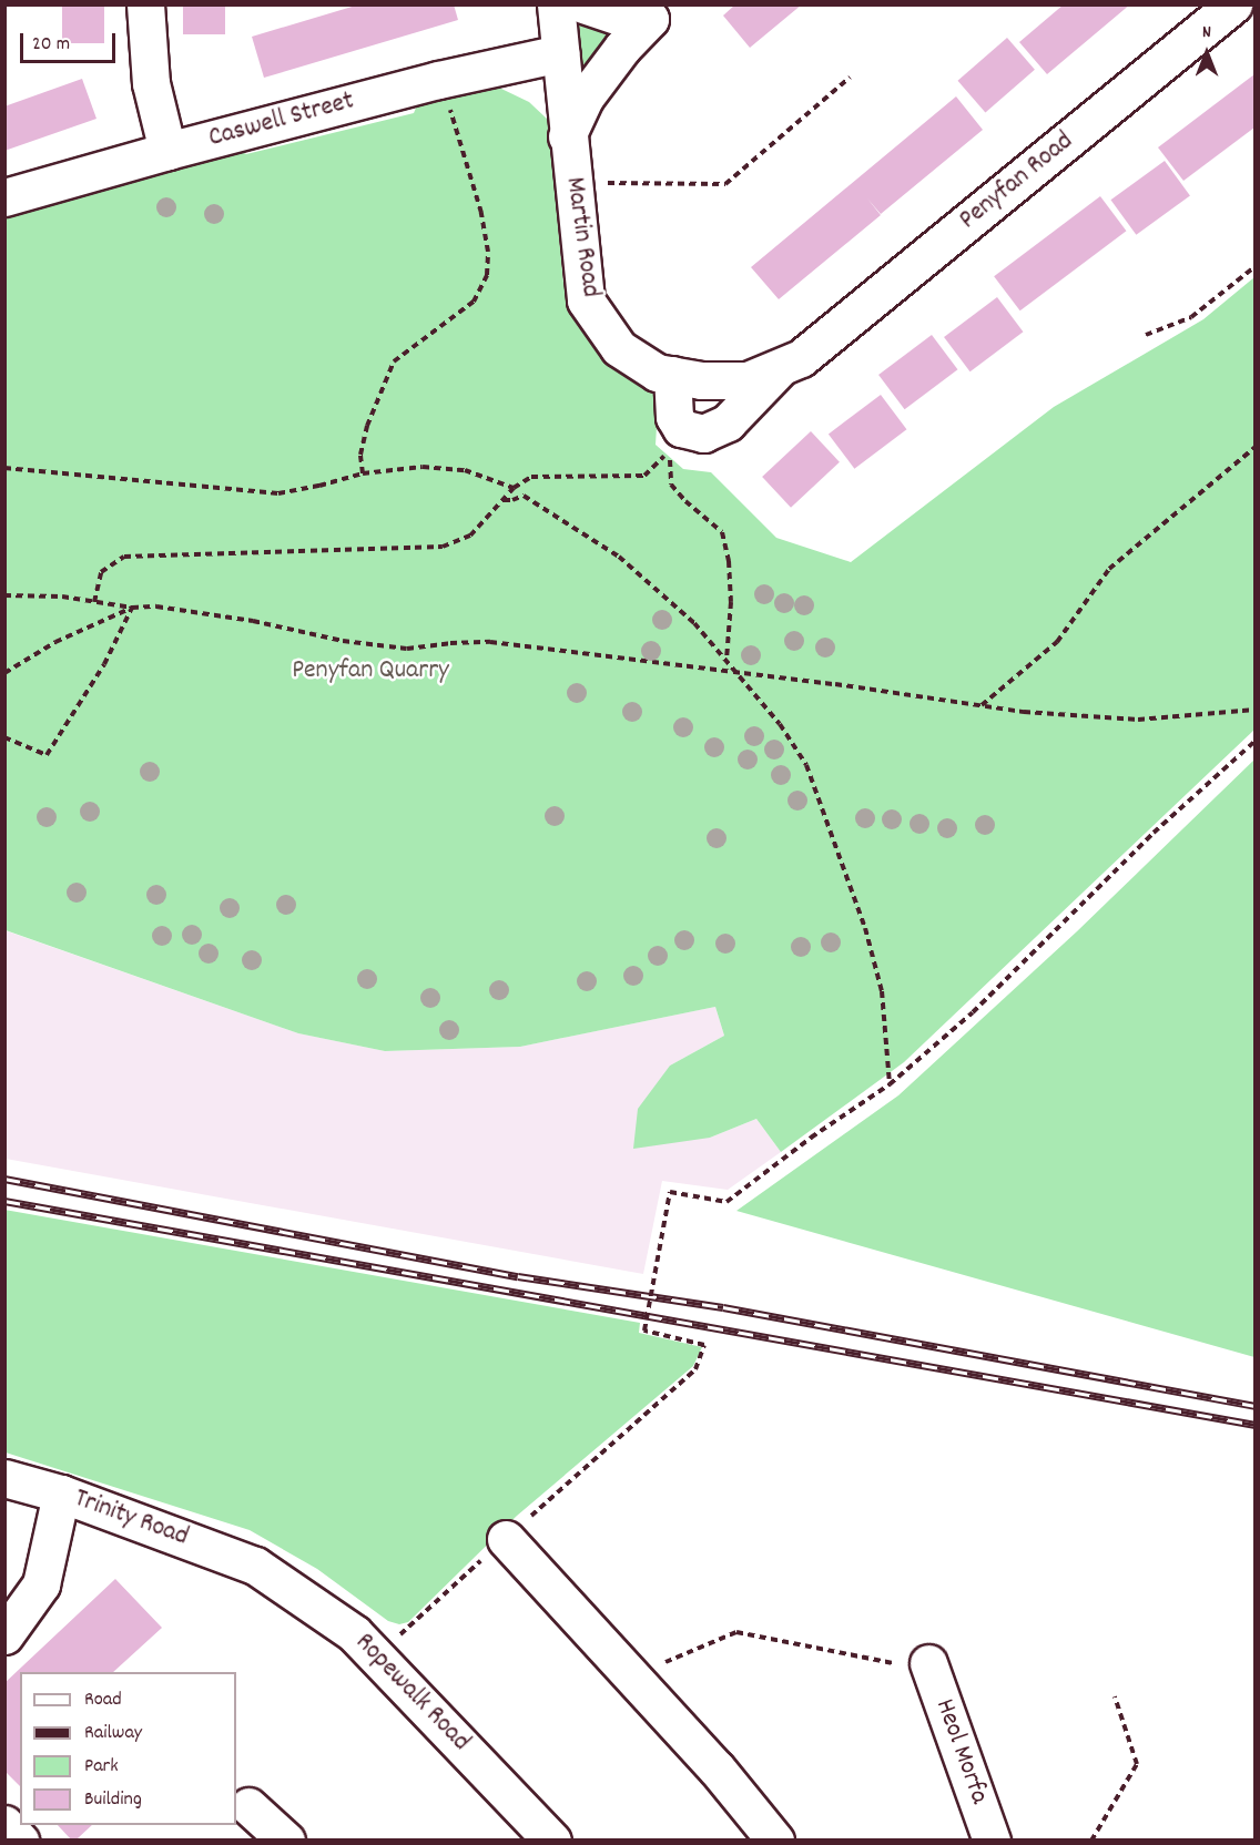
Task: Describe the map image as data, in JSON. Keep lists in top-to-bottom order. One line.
{"streets":{"street":["Caswell Street","Penyfan Road","Martin Road","Trinity Road","Ropewalk Road","Heol Morfa"]},"crossings":[["Caswell Street","Martin Road"],["Penyfan Road","Martin Road"],["Trinity Road","Ropewalk Road"]],"parks":["Penyfan Quarry"],"legend":["Road","Railway","Park","Building"],"scale_bar":"20 m","north":"top"}
